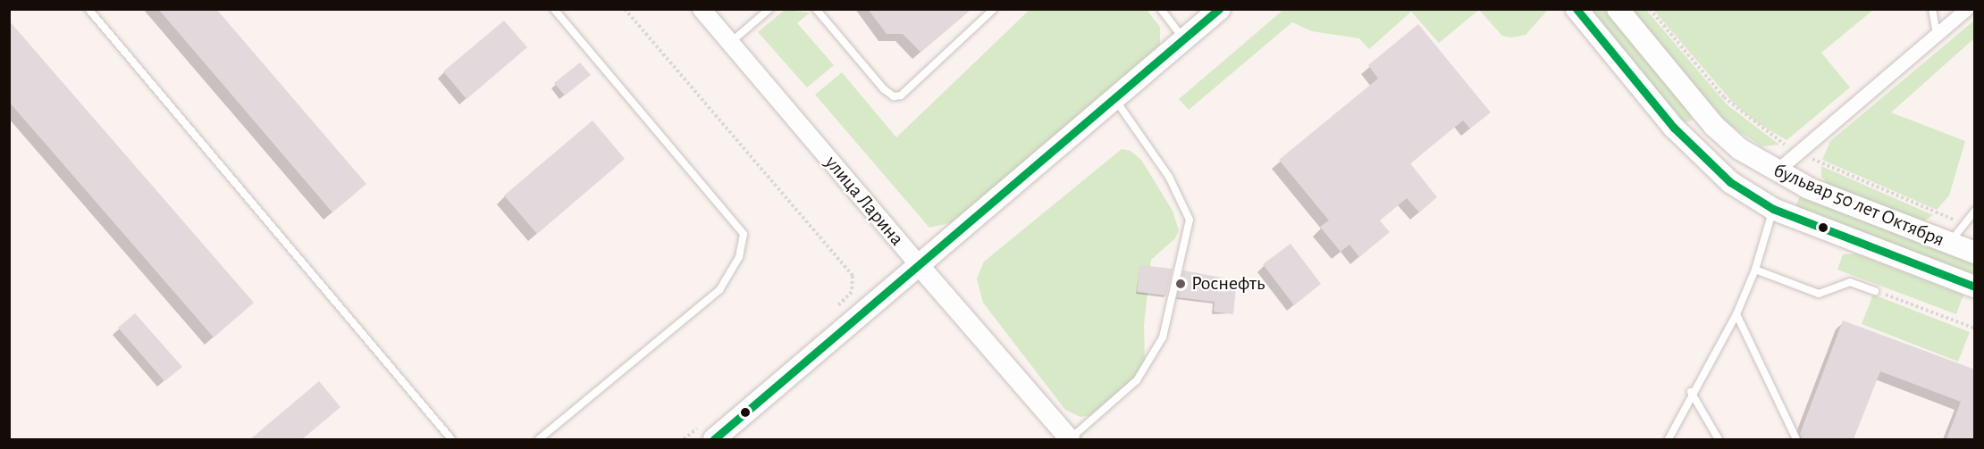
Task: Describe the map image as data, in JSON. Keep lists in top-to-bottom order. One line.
{"streets":{"main road":["улица Ларина","бульвар 50 лет Октября"]},"places":["Роснефть"]}
